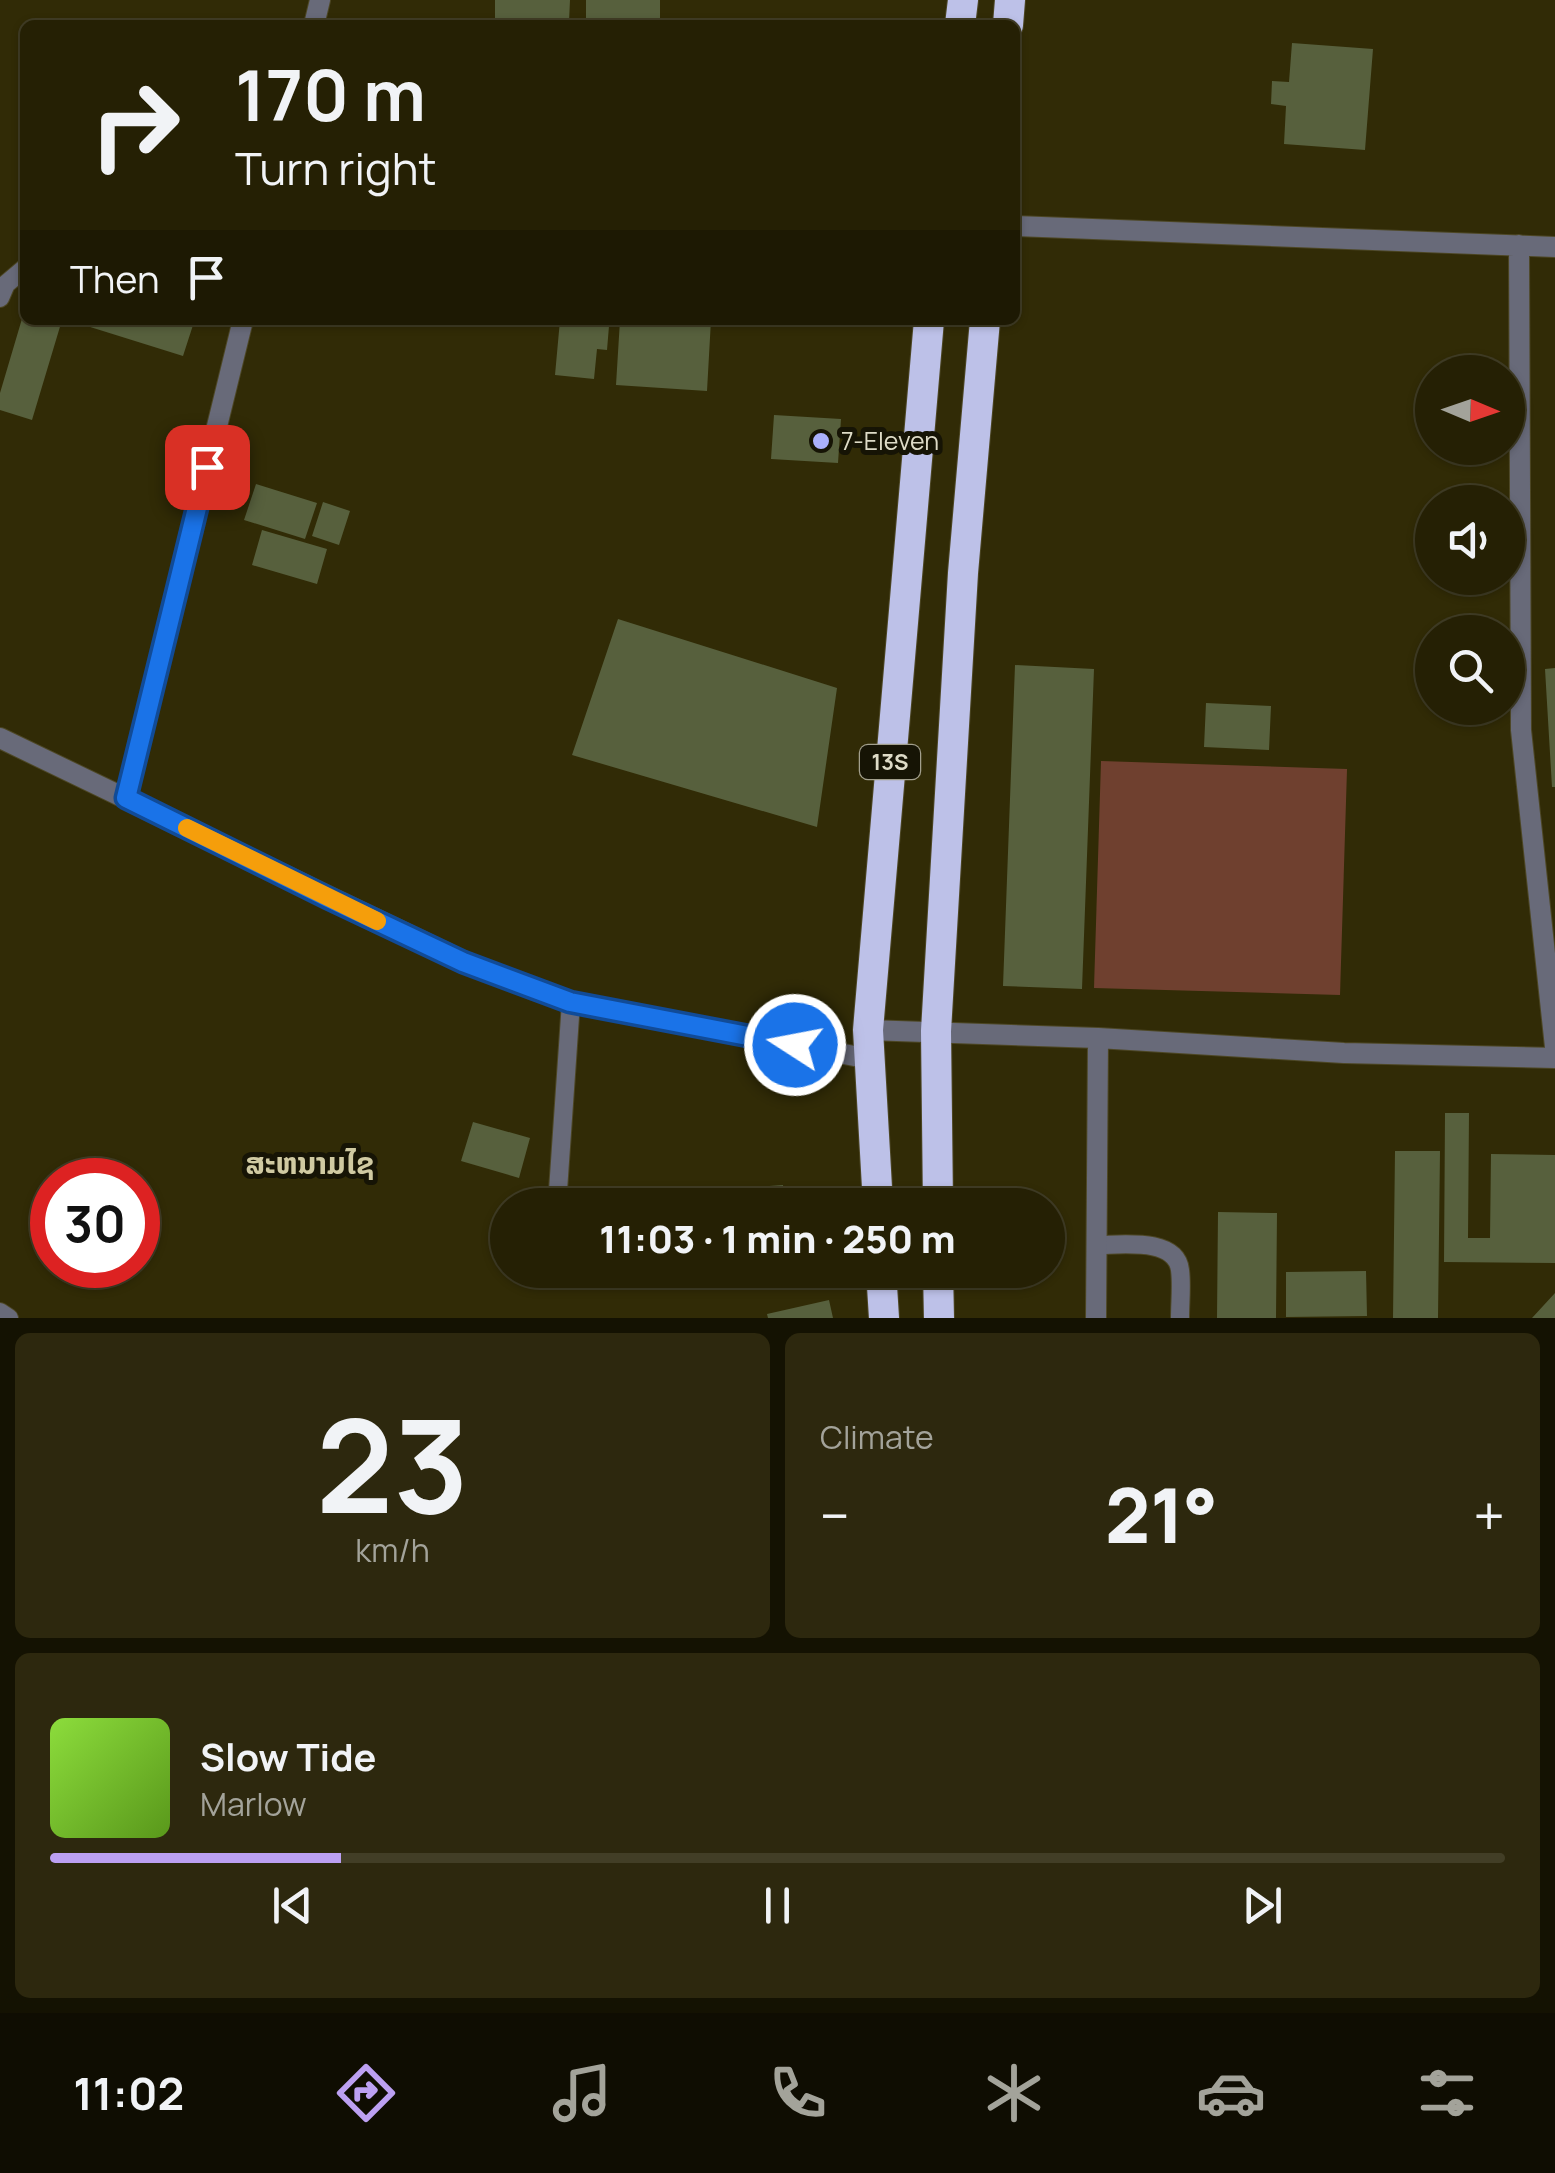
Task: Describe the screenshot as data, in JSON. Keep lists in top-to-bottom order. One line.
{"streets":{"highway":["13S"]},"districts":["ສະຫນາມໄຊ"],"places":["7-Eleven"],"north":"right","page":{"turn":["170 m","Turn right"],"then":"Then","limit":"30","trip":"11:03 · 1 min · 250 m","tile":[["23","km/h"],"Climate"],"heat":["−","21°","+"],"song":["Slow Tide","Marlow"],"tabs":"11:02"}}
